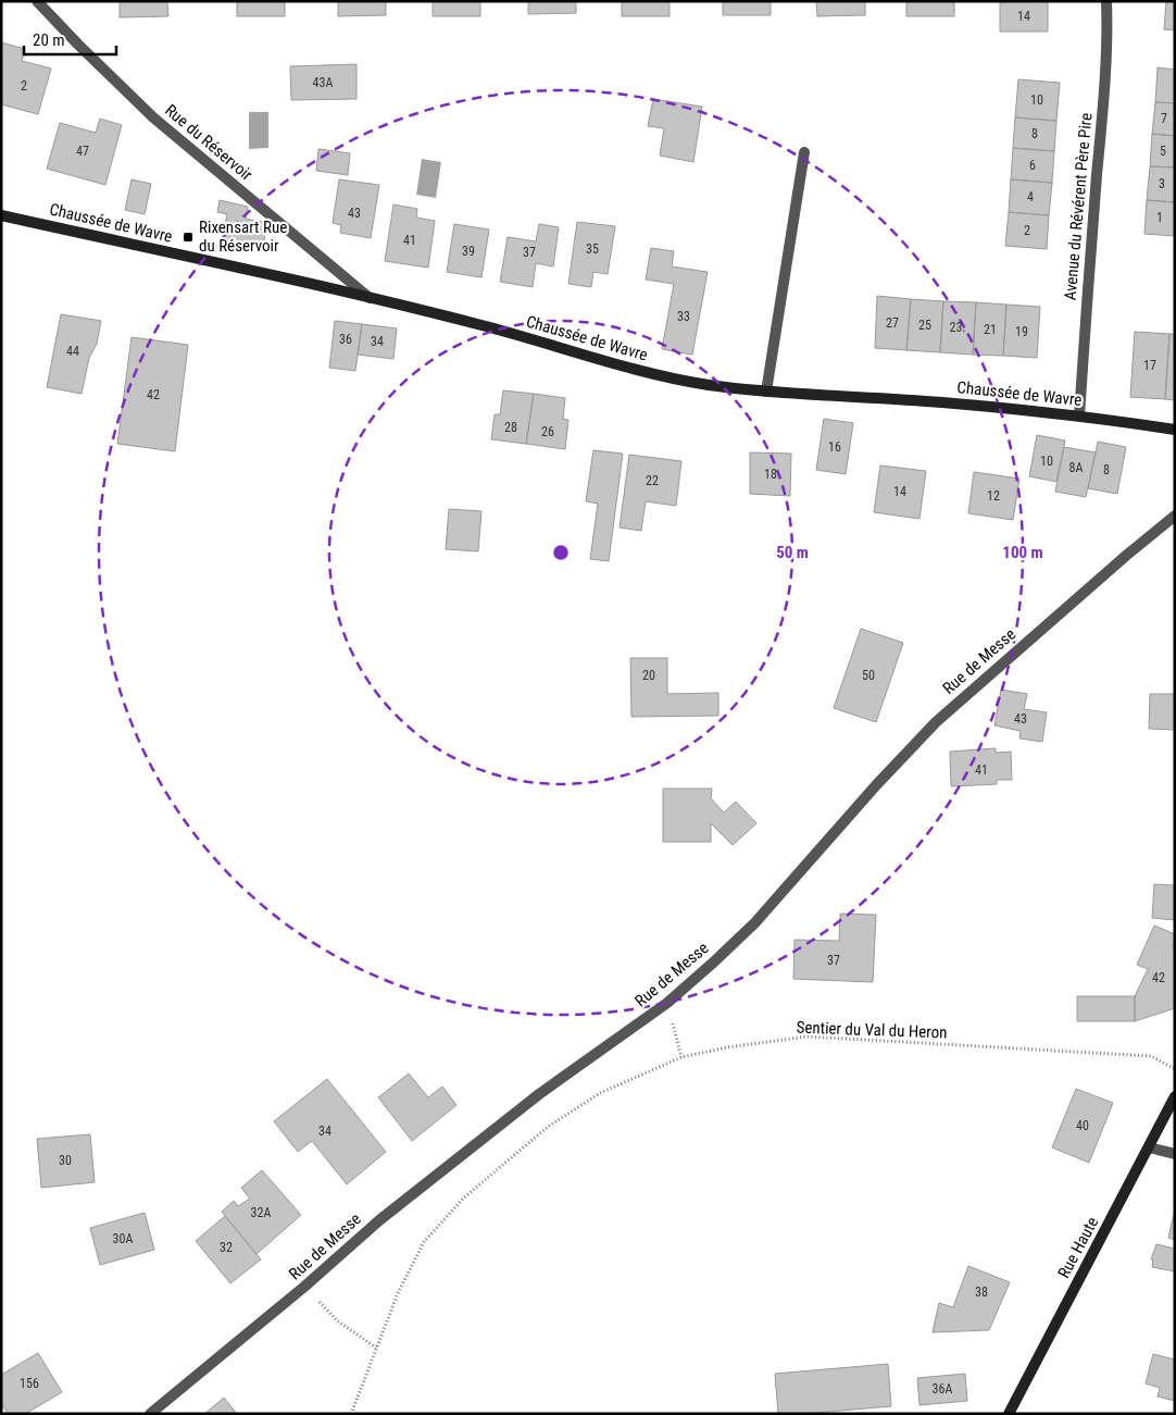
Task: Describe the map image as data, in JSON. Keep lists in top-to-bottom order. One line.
{"streets":{"street":["Rue du Réservoir","Avenue du Révérent Père Pire","Chaussée de Wavre","Rue de Messe","Rue Haute"],"path":["Sentier du Val du Heron"]},"crossings":[["Rue du Réservoir","Chaussée de Wavre"],["Avenue du Révérent Père Pire","Chaussée de Wavre"]],"places":{"transit":["Rixensart Rue du Réservoir"]},"house_numbers":["14","43A","2","10","7","8","47","5","6","3","4","43","1","2","41","35","39","37","33","27","25","23.","21","19","36","34","44","17","42","28","26","16","10","8A","8","18","22","14","12","20","50","43","41","37","42","40","34","30","32A","30A","32","38","156","36A"],"scale_bar":"20 m","rings":["50 m","100 m"]}
